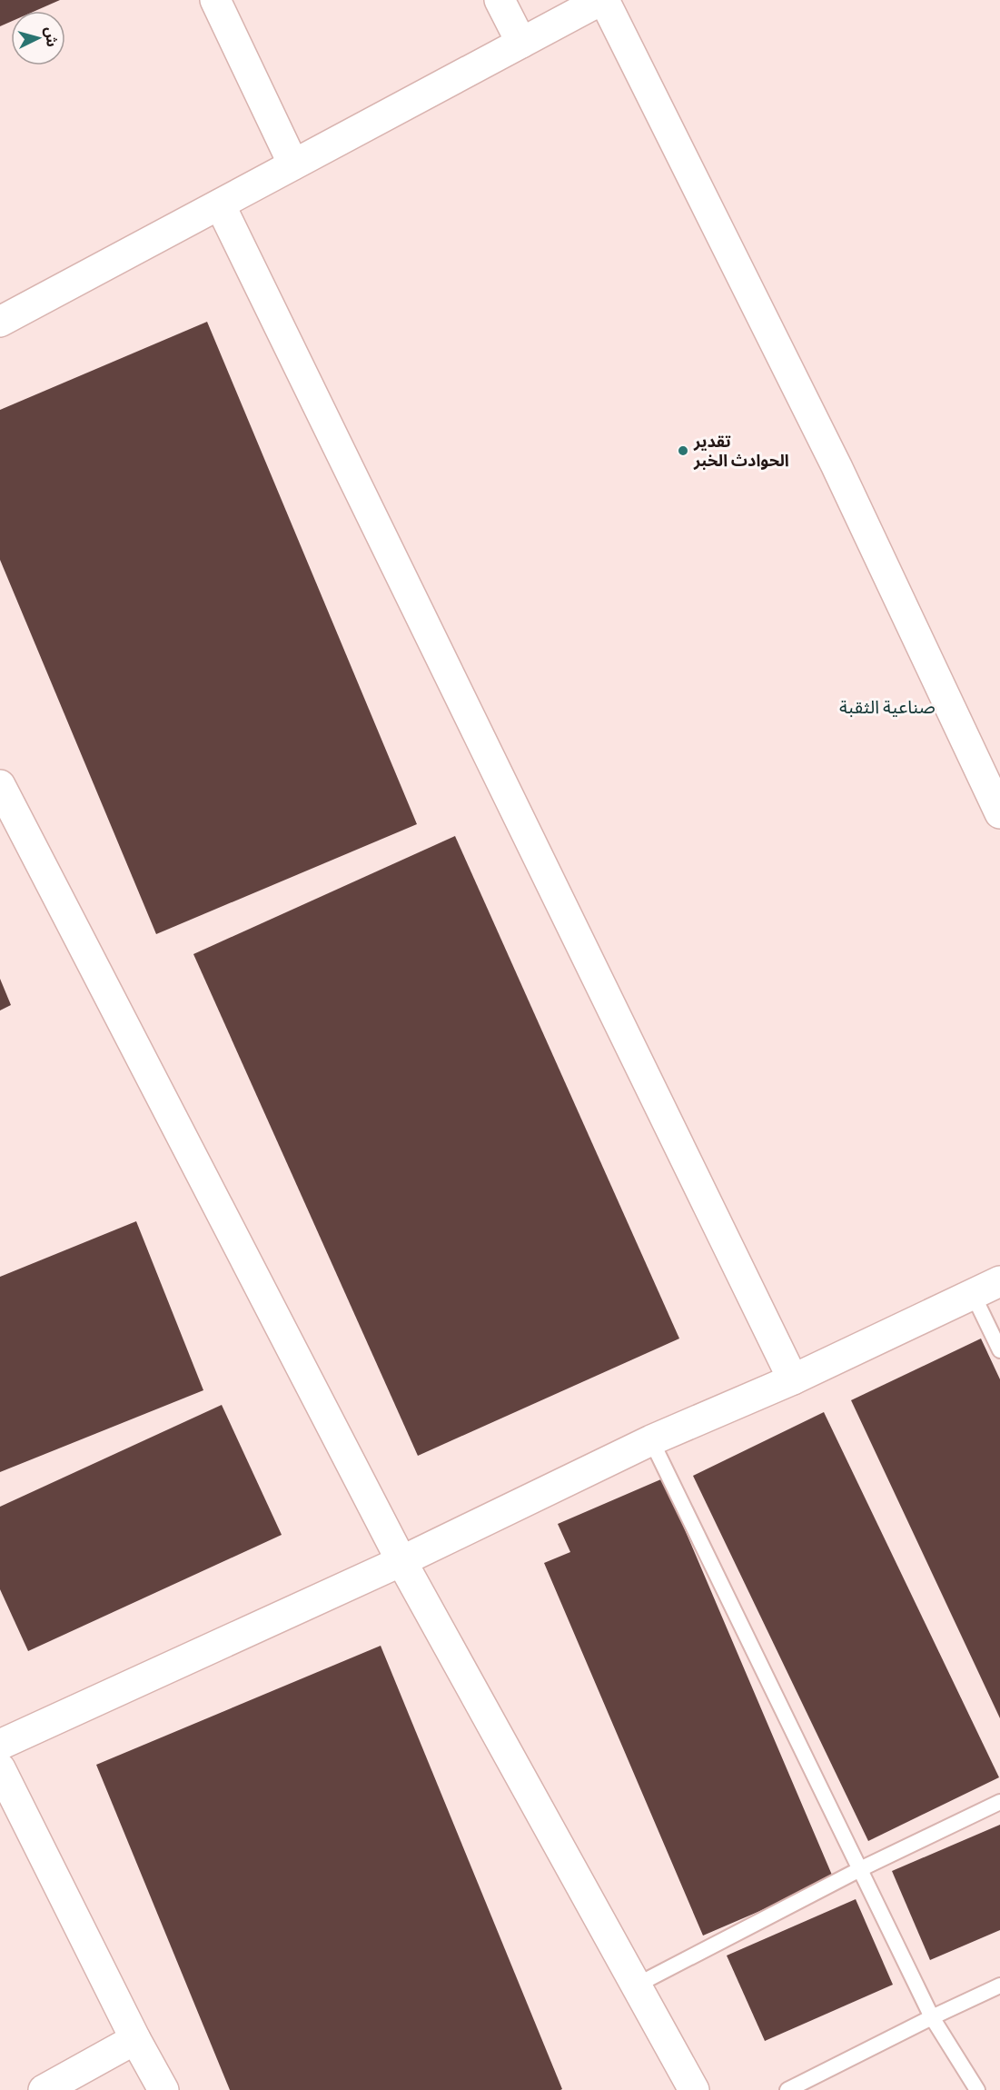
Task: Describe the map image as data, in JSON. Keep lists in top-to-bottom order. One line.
{"districts":["صناعية الثقبة"],"places":["تقدير الحوادث الخبر"],"north":"right"}
